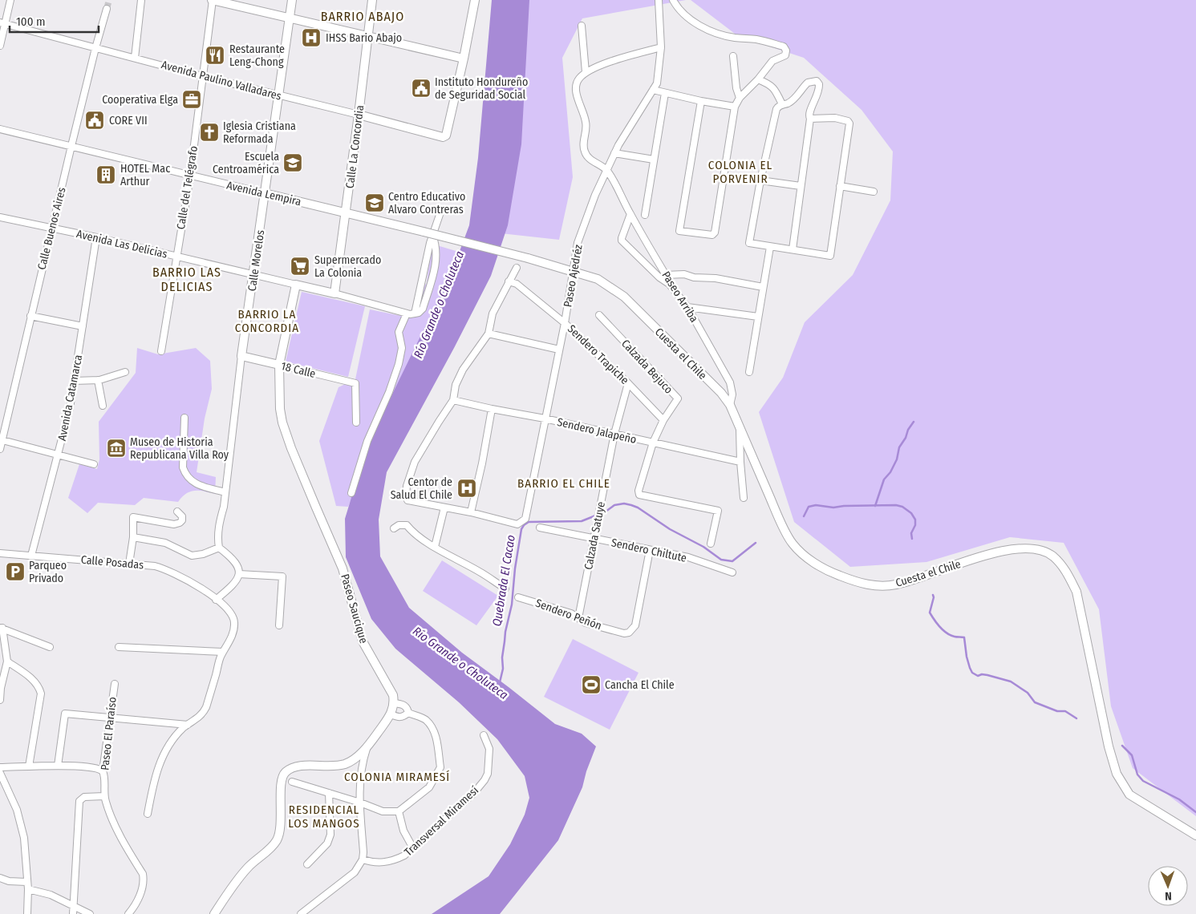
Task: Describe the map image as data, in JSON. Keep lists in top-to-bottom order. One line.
{"streets":{"main road":["Avenida Paulino Valladares","Calle La Concordia","Avenida Lempira","Avenida Las Delicias","Calle Morelos","Cuesta el Chile","18 Calle","Paseo Saucique"],"street":["Calle del Telégrafo","Calle Buenos Aires","Paseo Ajedréz","Paseo Arriba","Sendero Trapiche","Calzada Bejuco","Avenida Catamarca","Sendero Jalapeño","Calzada Satuye","Sendero Chiltute","Calle Posadas","Sendero Peñón","Paseo El Paraíso","Transversal Miramesí"]},"crossings":[["Avenida Paulino Valladares","Calle La Concordia"],["Avenida Paulino Valladares","Calle del Telégrafo"],["Avenida Paulino Valladares","Calle Buenos Aires"],["Avenida Paulino Valladares","Calle Morelos"],["Calle La Concordia","Avenida Lempira"],["Calle La Concordia","Avenida Las Delicias"],["Calle del Telégrafo","Avenida Lempira"],["Calle del Telégrafo","Avenida Las Delicias"],["Avenida Lempira","Calle Buenos Aires"],["Avenida Lempira","Calle Morelos"],["Avenida Lempira","Cuesta el Chile"],["Calle Buenos Aires","Avenida Las Delicias"],["Avenida Las Delicias","Calle Morelos"],["Avenida Las Delicias","Avenida Catamarca"],["Avenida Las Delicias","Paseo Saucique"],["Calle Morelos","18 Calle"],["Paseo Ajedréz","Paseo Arriba"],["Paseo Ajedréz","Cuesta el Chile"],["Paseo Ajedréz","Sendero Trapiche"],["Paseo Ajedréz","Sendero Jalapeño"],["Paseo Arriba","Cuesta el Chile"],["Sendero Trapiche","Calzada Bejuco"],["Sendero Trapiche","Calzada Satuye"],["Calzada Bejuco","Sendero Jalapeño"],["18 Calle","Paseo Saucique"],["Avenida Catamarca","Calle Posadas"],["Sendero Jalapeño","Calzada Satuye"],["Calzada Satuye","Sendero Chiltute"],["Calzada Satuye","Sendero Peñón"],["Sendero Chiltute","Sendero Peñón"]],"districts":["BARRIO ABAJO","COLONIA EL PORVENIR","BARRIO LAS DELICIAS","BARRIO LA CONCORDIA","BARRIO EL CHILE","COLONIA MIRAMESÍ","RESIDENCIAL LOS MANGOS"],"water":["Río Grande o Choluteca","Quebrada El Cacao"],"places":{"hospital":["IHSS Bario Abajo","Centor de Salud El Chile"],"restaurant":["Restaurante Leng-Chong"],"public building":["Instituto Hondureño de Seguridad Social","CORE VII"],"office":["Cooperativa Elga"],"church":["Iglesia Cristiana Reformada"],"school or university":["Escuela Centroamérica","Centro Educativo Alvaro Contreras"],"building":["HOTEL Mac Arthur"],"supermarket":["Supermercado La Colonia"],"museum":["Museo de Historia Republicana Villa Roy"],"parking":["Parqueo Privado"],"sports":["Cancha El Chile"]},"scale_bar":"100 m","north":"bottom"}
